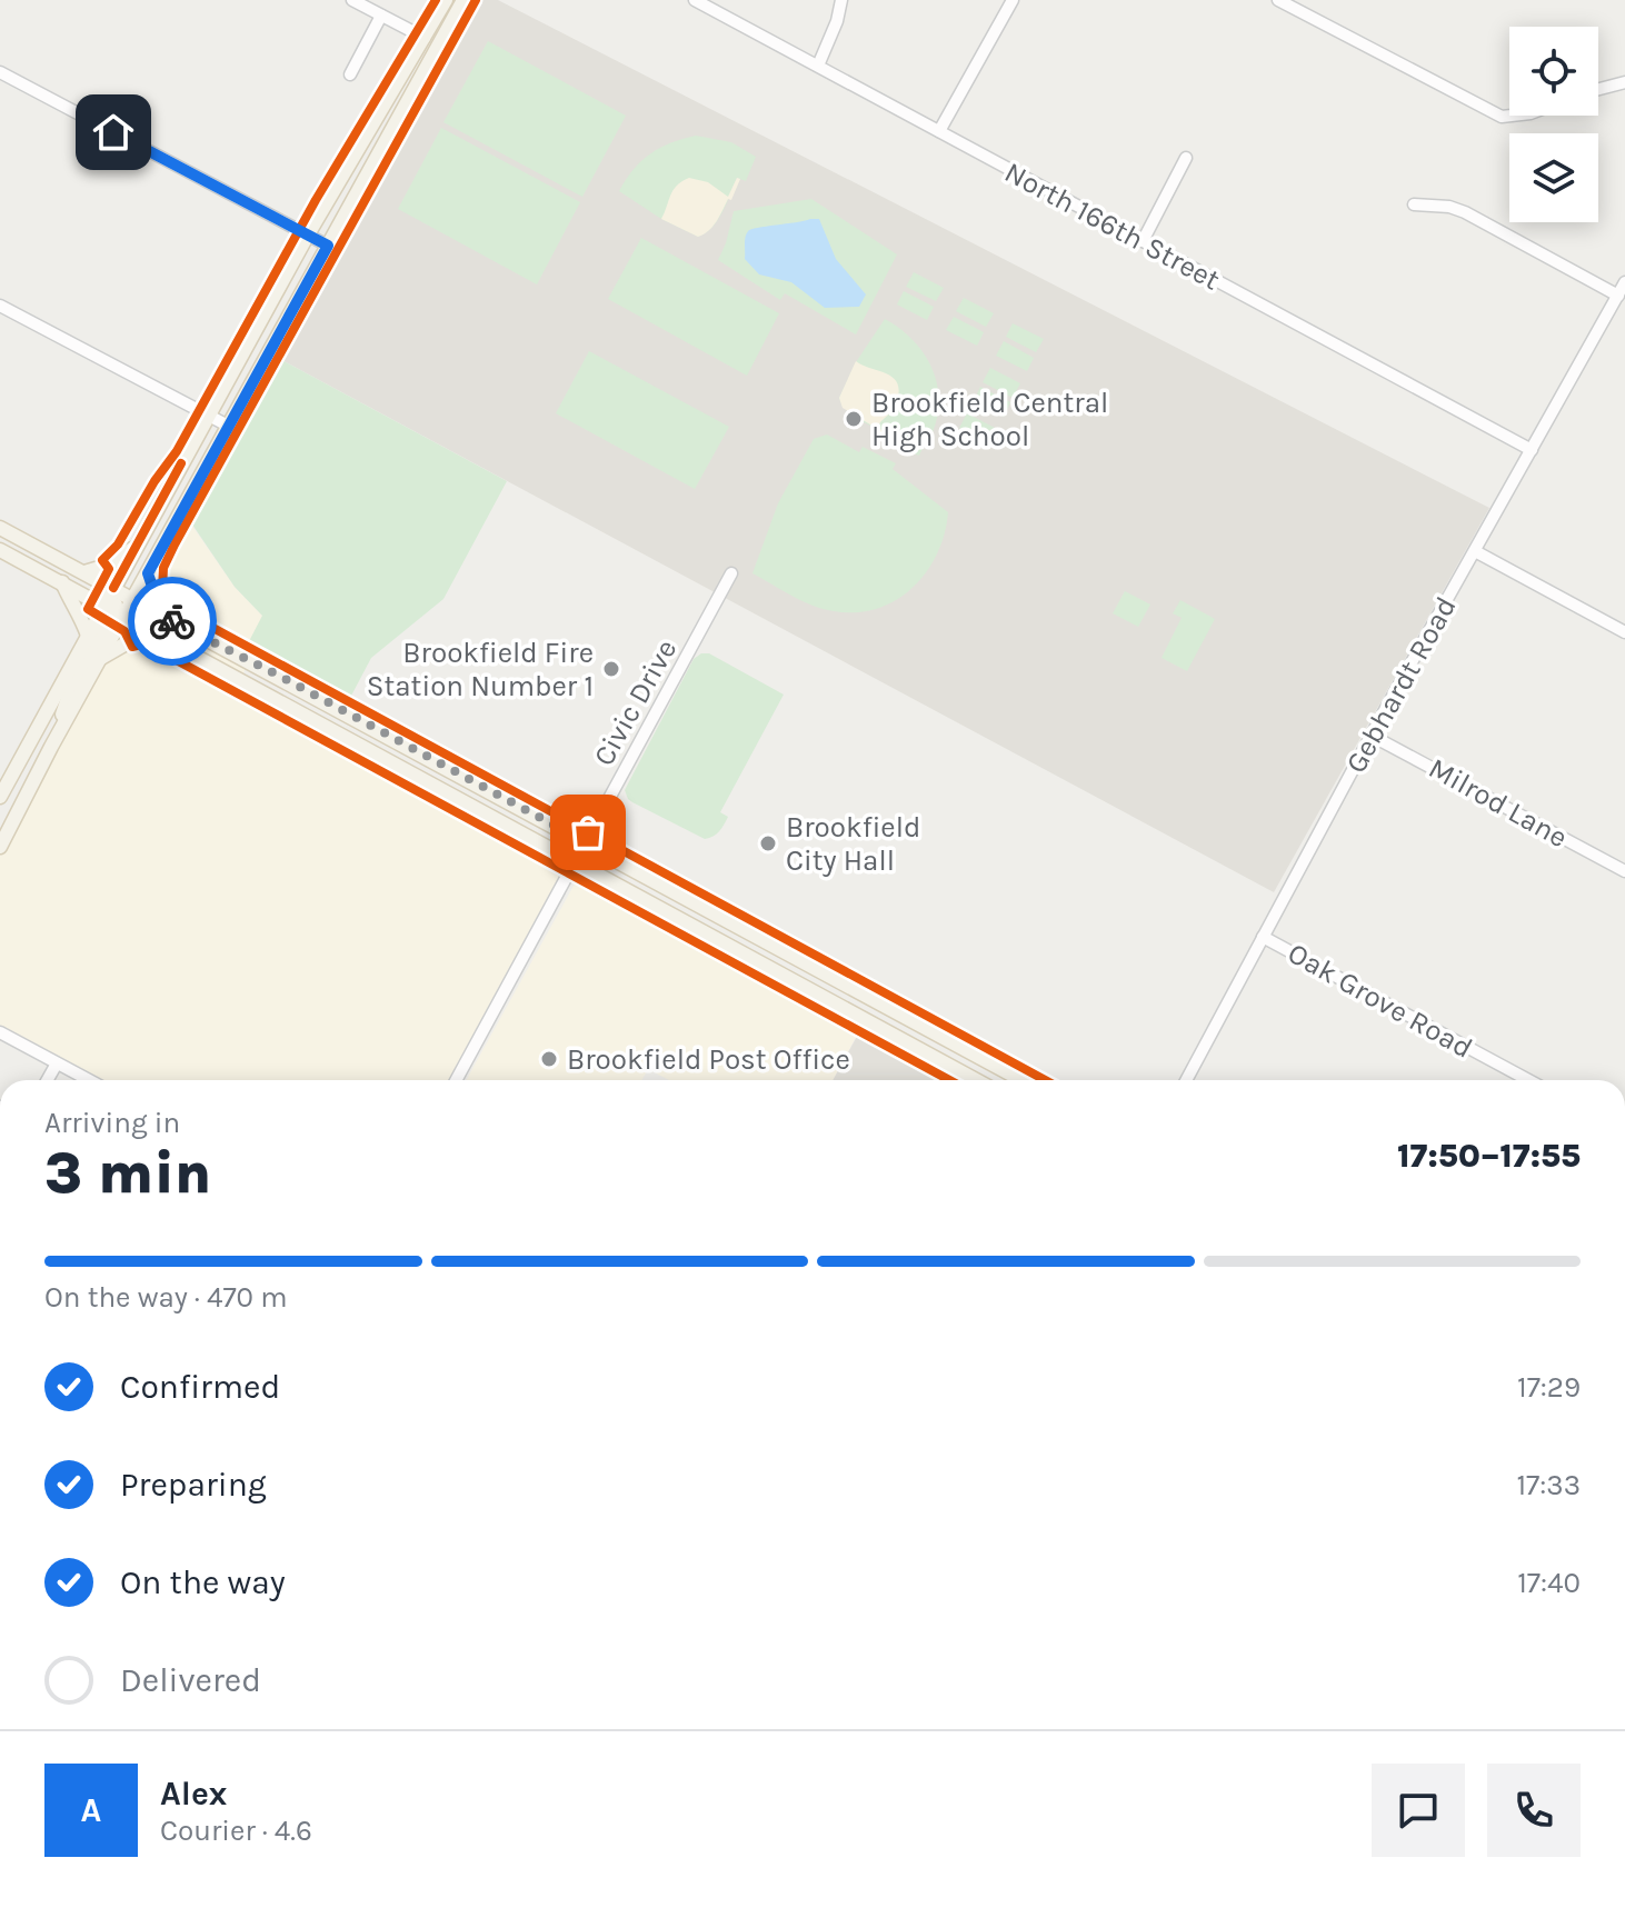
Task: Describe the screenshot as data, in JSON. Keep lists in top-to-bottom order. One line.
{"streets":{"street":["North 166th Street","Gebhardt Road","Civic Drive","Milrod Lane","Oak Grove Road"]},"crossings":[["North 166th Street","Gebhardt Road"],["Gebhardt Road","Milrod Lane"],["Gebhardt Road","Oak Grove Road"]],"places":["Brookfield Central High School","Brookfield Fire Station Number 1","Brookfield City Hall","Brookfield Post Office"],"page":{"heading":["3 min","Arriving in","17:50–17:55"],"panel":["Alex","Courier · 4.6"],"bar":"On the way · 470 m","list":[["Confirmed","17:29"],["Preparing","17:33"],["On the way","17:40"],"Delivered"],"round":"A"}}
